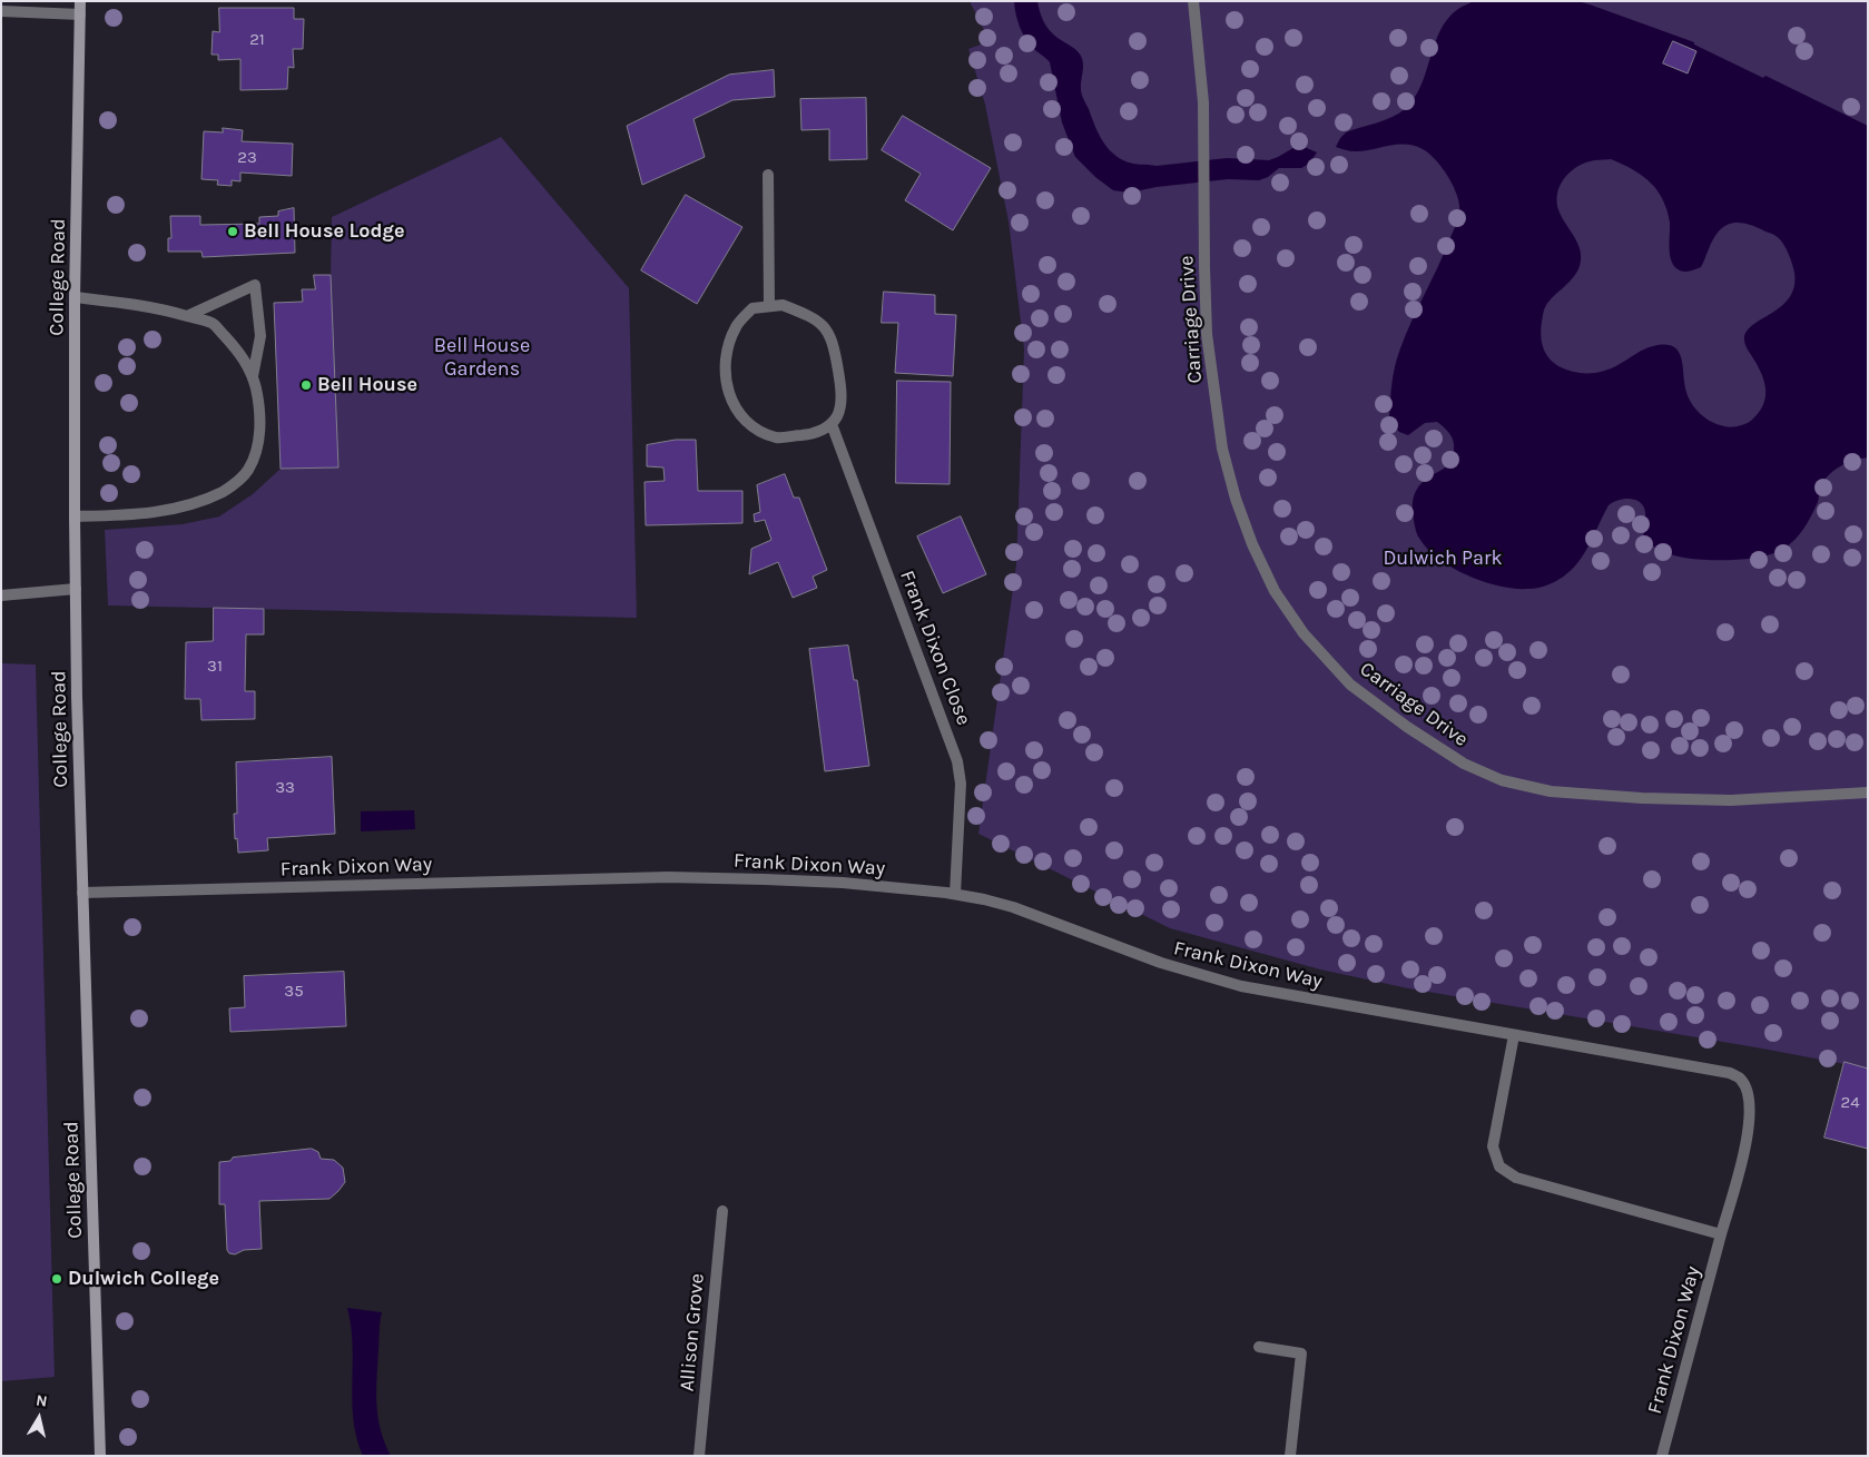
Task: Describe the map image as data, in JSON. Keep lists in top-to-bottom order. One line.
{"streets":{"street":["College Road","Carriage Drive","Frank Dixon Close","Frank Dixon Way","Allison Grove"]},"crossings":[["College Road","Frank Dixon Way"],["Frank Dixon Close","Frank Dixon Way"]],"parks":["Bell House Gardens","Dulwich Park"],"places":["Bell House Lodge","Bell House","Dulwich College"],"house_numbers":["21","23","31","33","35","24"],"north":"top"}
